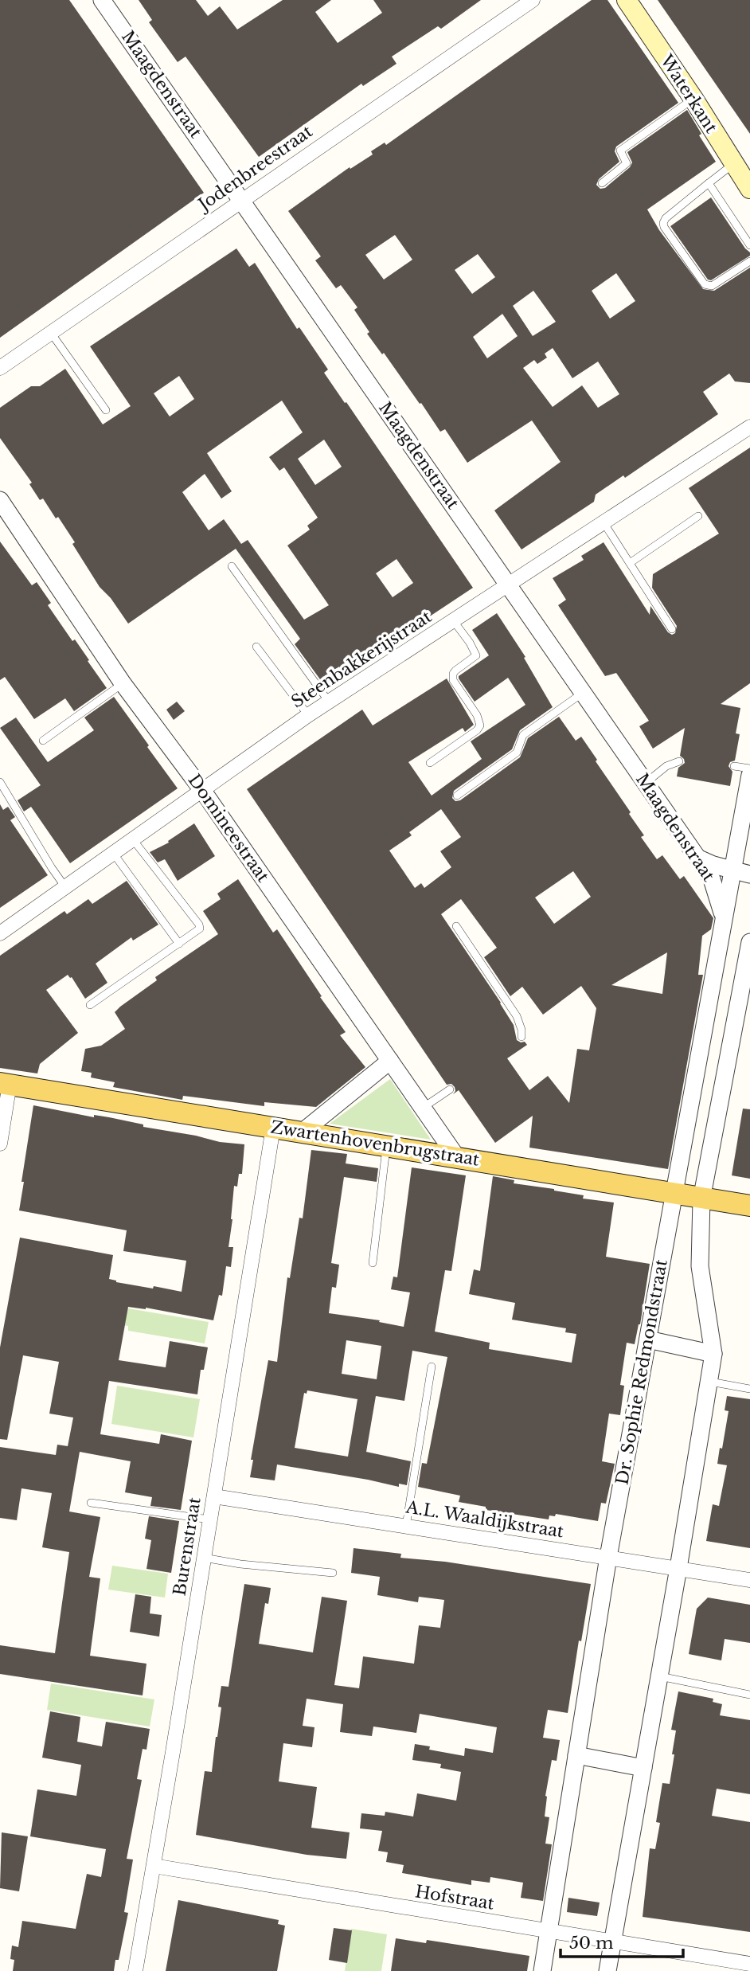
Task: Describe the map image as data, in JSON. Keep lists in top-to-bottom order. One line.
{"streets":{"main road":["Waterkant","Zwartenhovenbrugstraat"],"street":["Maagdenstraat","Jodenbreestraat","Steenbakkerijstraat","Domineestraat","Dr. Sophie Redmondstraat","A.L. Waaldijkstraat","Burenstraat","Hofstraat"]},"crossings":[["Maagdenstraat","Jodenbreestraat"],["Maagdenstraat","Steenbakkerijstraat"],["Maagdenstraat","Dr. Sophie Redmondstraat"],["Steenbakkerijstraat","Domineestraat"],["Domineestraat","Zwartenhovenbrugstraat"],["Zwartenhovenbrugstraat","Dr. Sophie Redmondstraat"],["Zwartenhovenbrugstraat","Burenstraat"],["Dr. Sophie Redmondstraat","A.L. Waaldijkstraat"],["Dr. Sophie Redmondstraat","Hofstraat"],["A.L. Waaldijkstraat","Burenstraat"],["Burenstraat","Hofstraat"]],"scale_bar":"50 m"}
